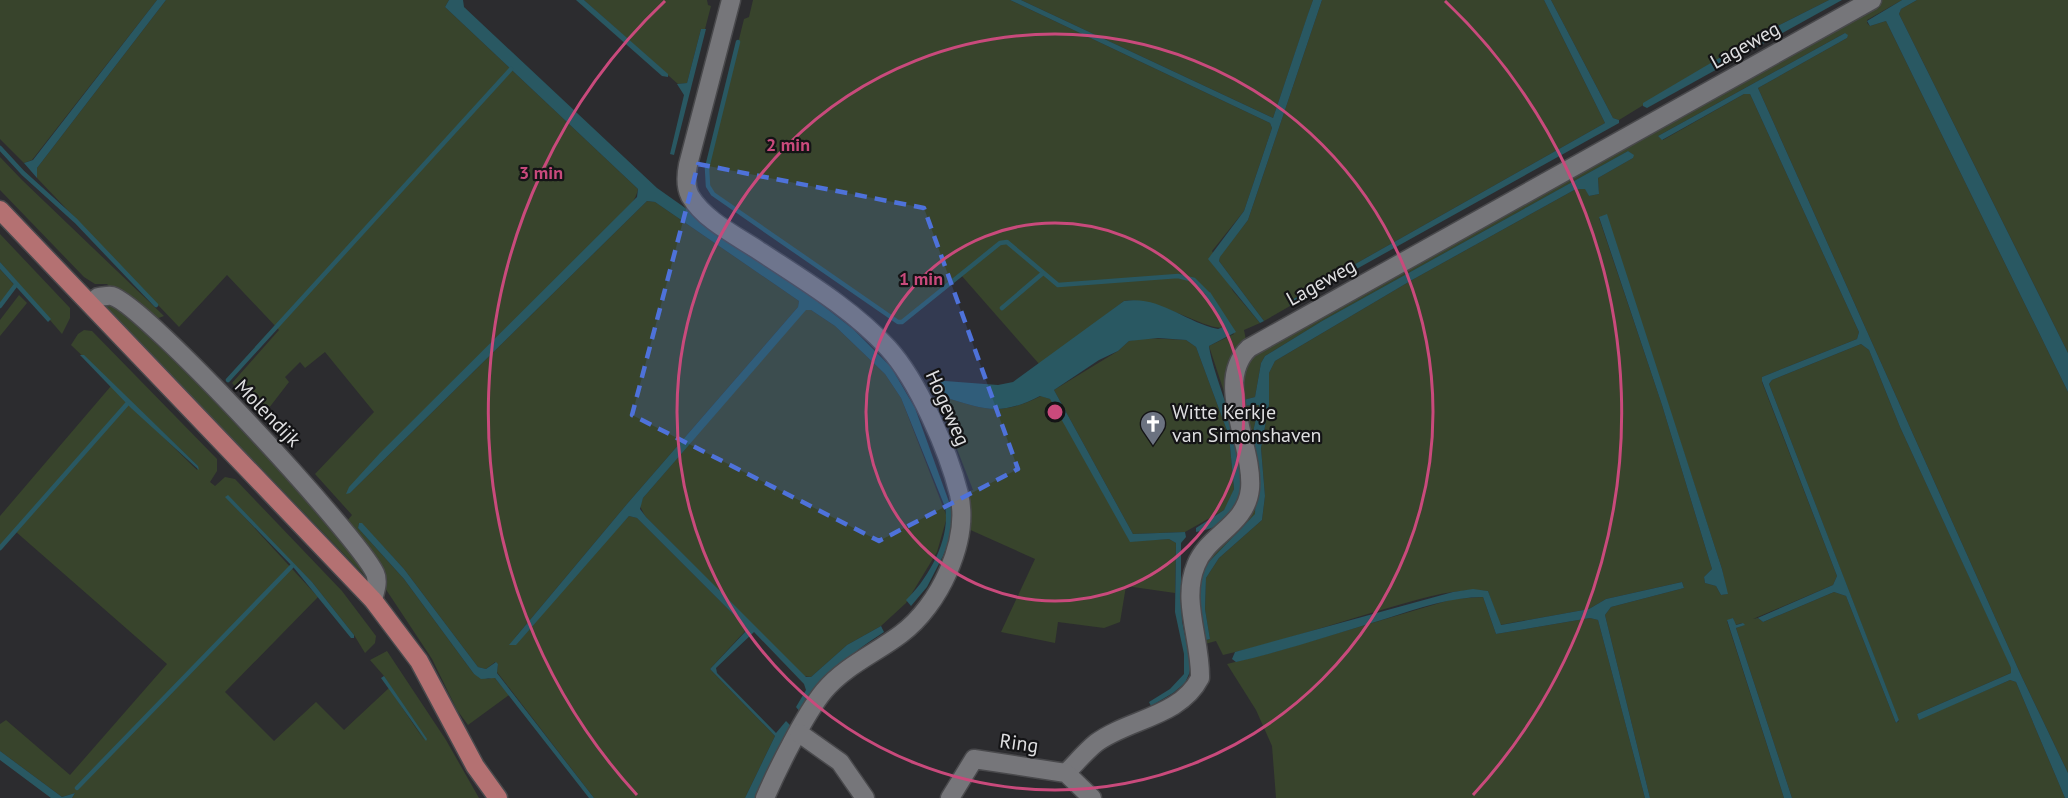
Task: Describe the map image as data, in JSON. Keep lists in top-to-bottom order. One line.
{"streets":{"street":["Lageweg","Hogeweg","Molendijk","Ring"]},"crossings":[["Lageweg","Ring"]],"places":{"church":["Witte Kerkje van Simonshaven"]},"rings":["2 min","3 min","1 min"]}
